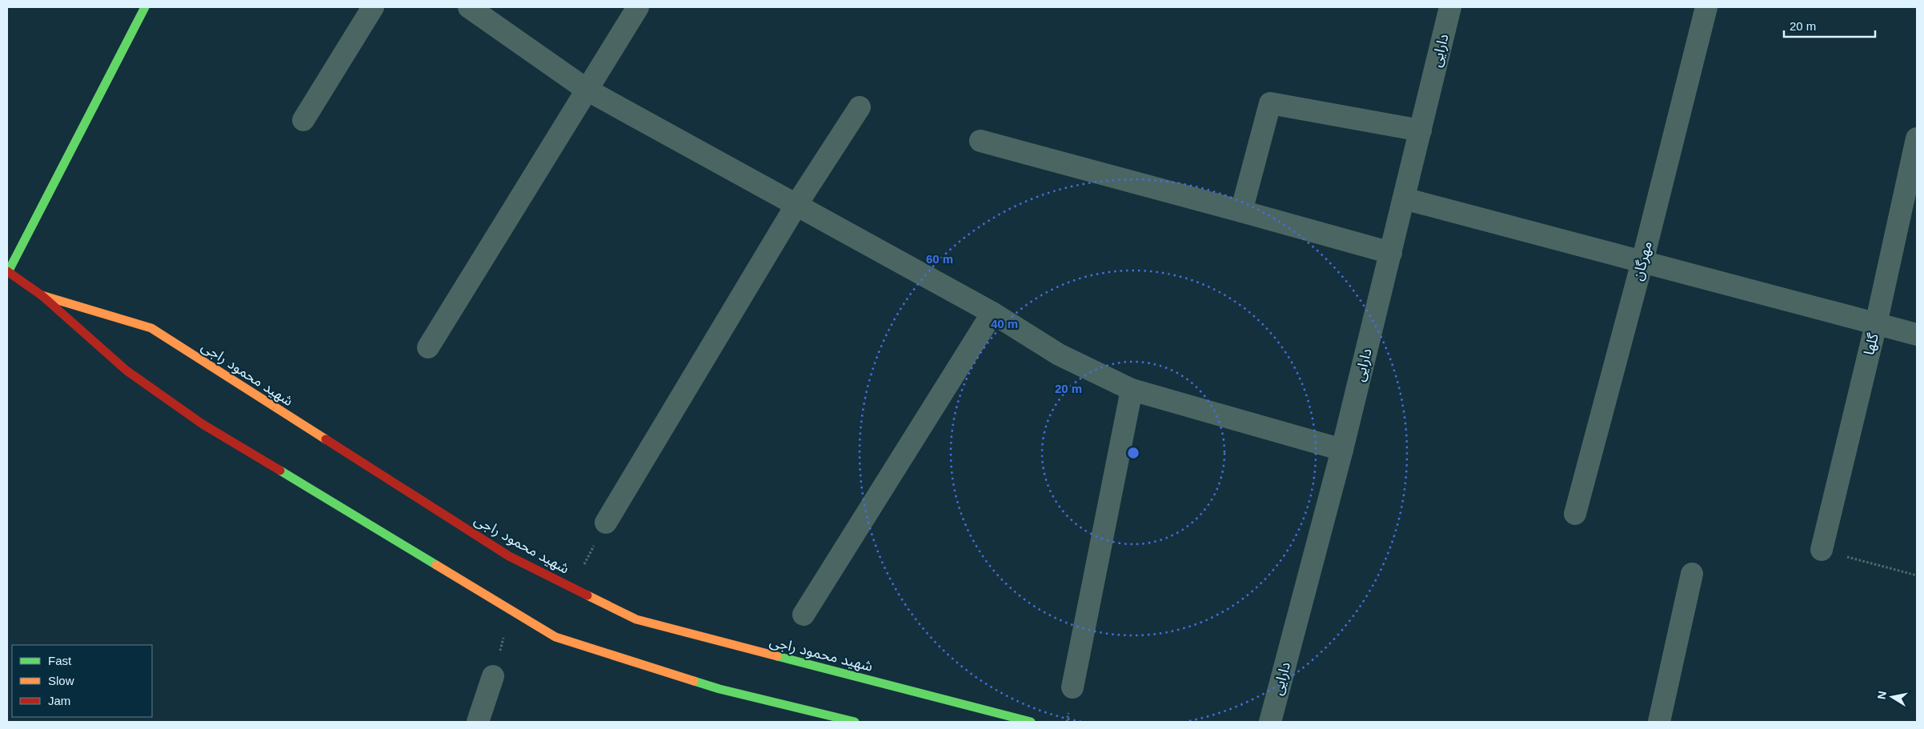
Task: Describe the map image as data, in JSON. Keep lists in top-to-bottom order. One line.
{"streets":{"street":["دارایی","مهرگان","گلها","شهید محمود راجی"]},"legend":["Fast","Slow","Jam"],"scale_bar":"20 m","north":"left","rings":["60 m","40 m","20 m"]}
